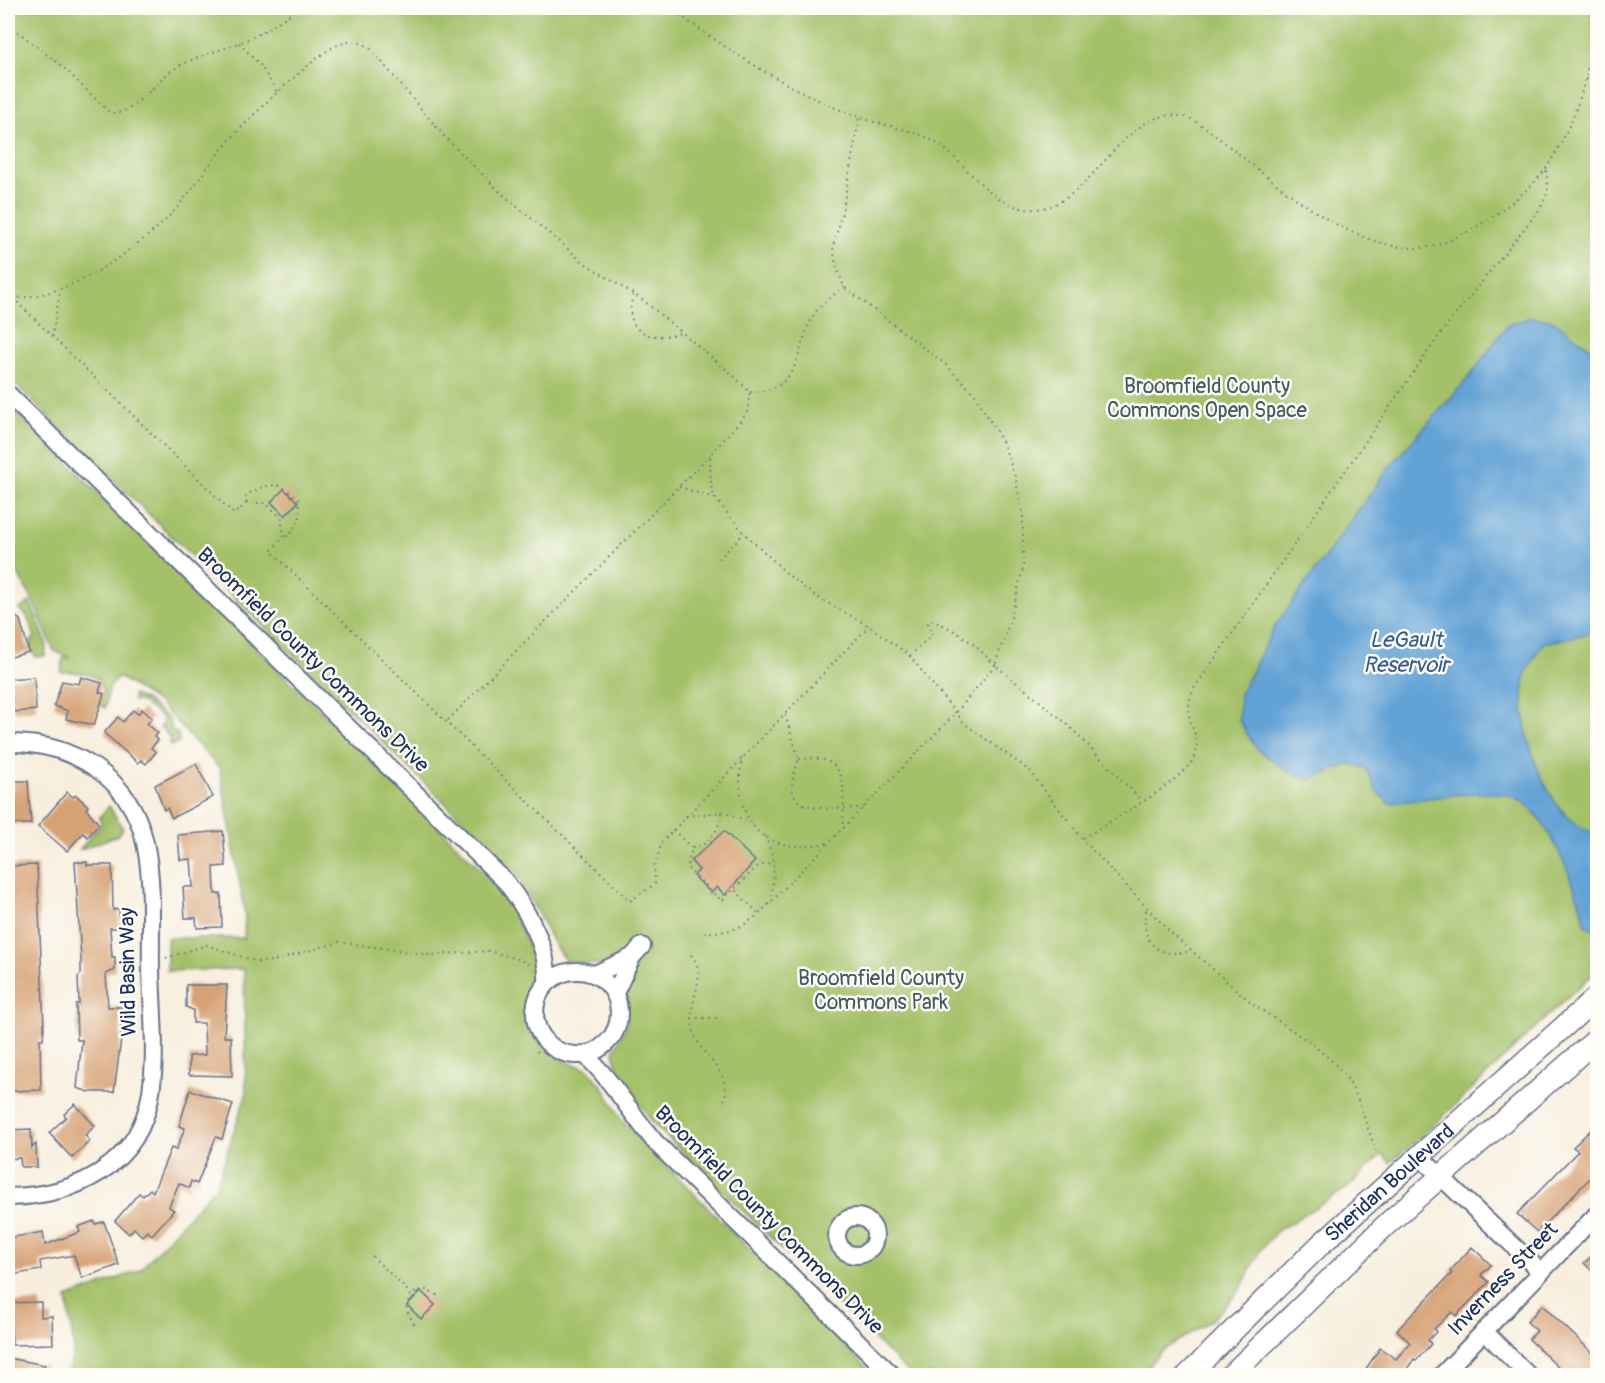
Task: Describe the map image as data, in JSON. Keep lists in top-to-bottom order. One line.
{"streets":{"main road":["Sheridan Boulevard"],"street":["Broomfield County Commons Drive","Wild Basin Way","Inverness Street"]},"water":["LeGault Reservoir"],"parks":["Broomfield County Commons Open Space","Broomfield County Commons Park"]}
